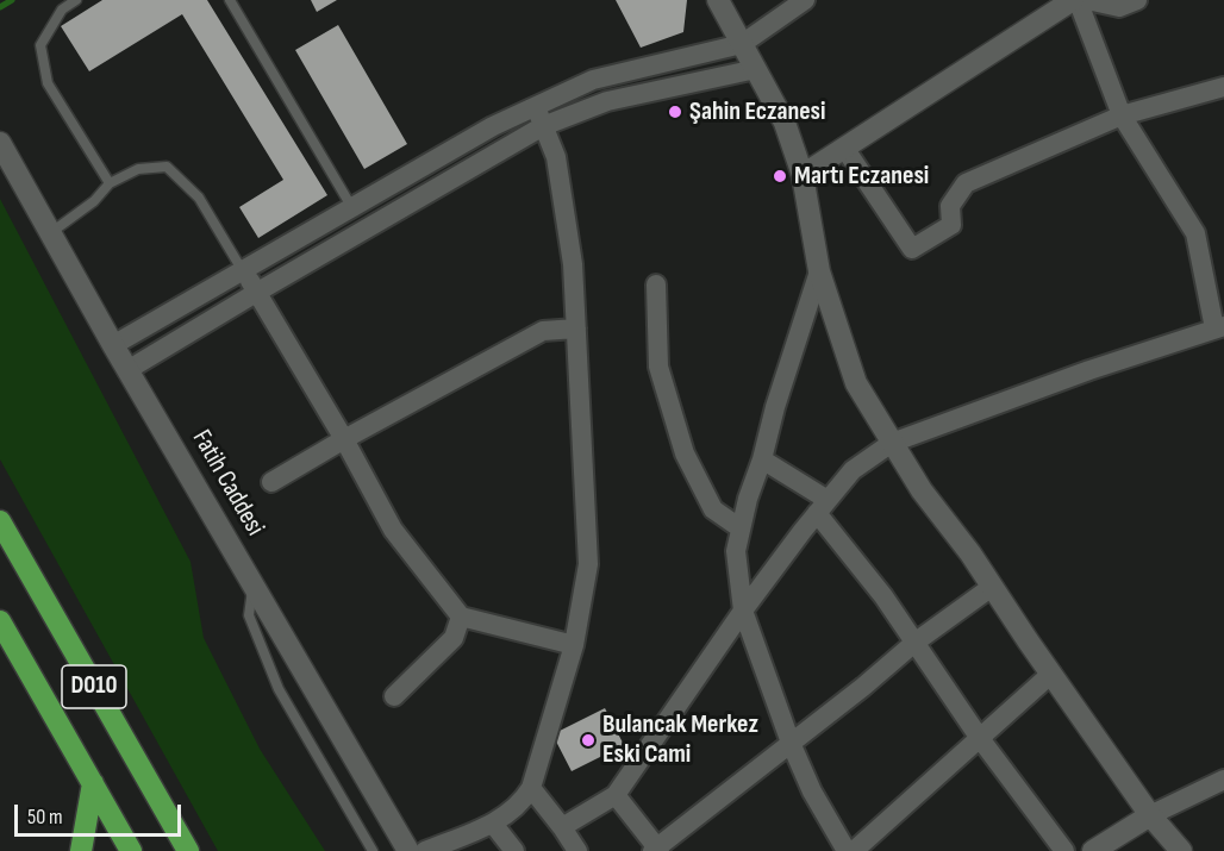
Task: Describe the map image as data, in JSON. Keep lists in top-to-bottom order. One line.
{"streets":{"highway":["D010"],"street":["Fatih Caddesi"]},"places":["Şahin Eczanesi","Martı Eczanesi","Bulancak Merkez Eski Cami"],"scale_bar":"50 m"}
